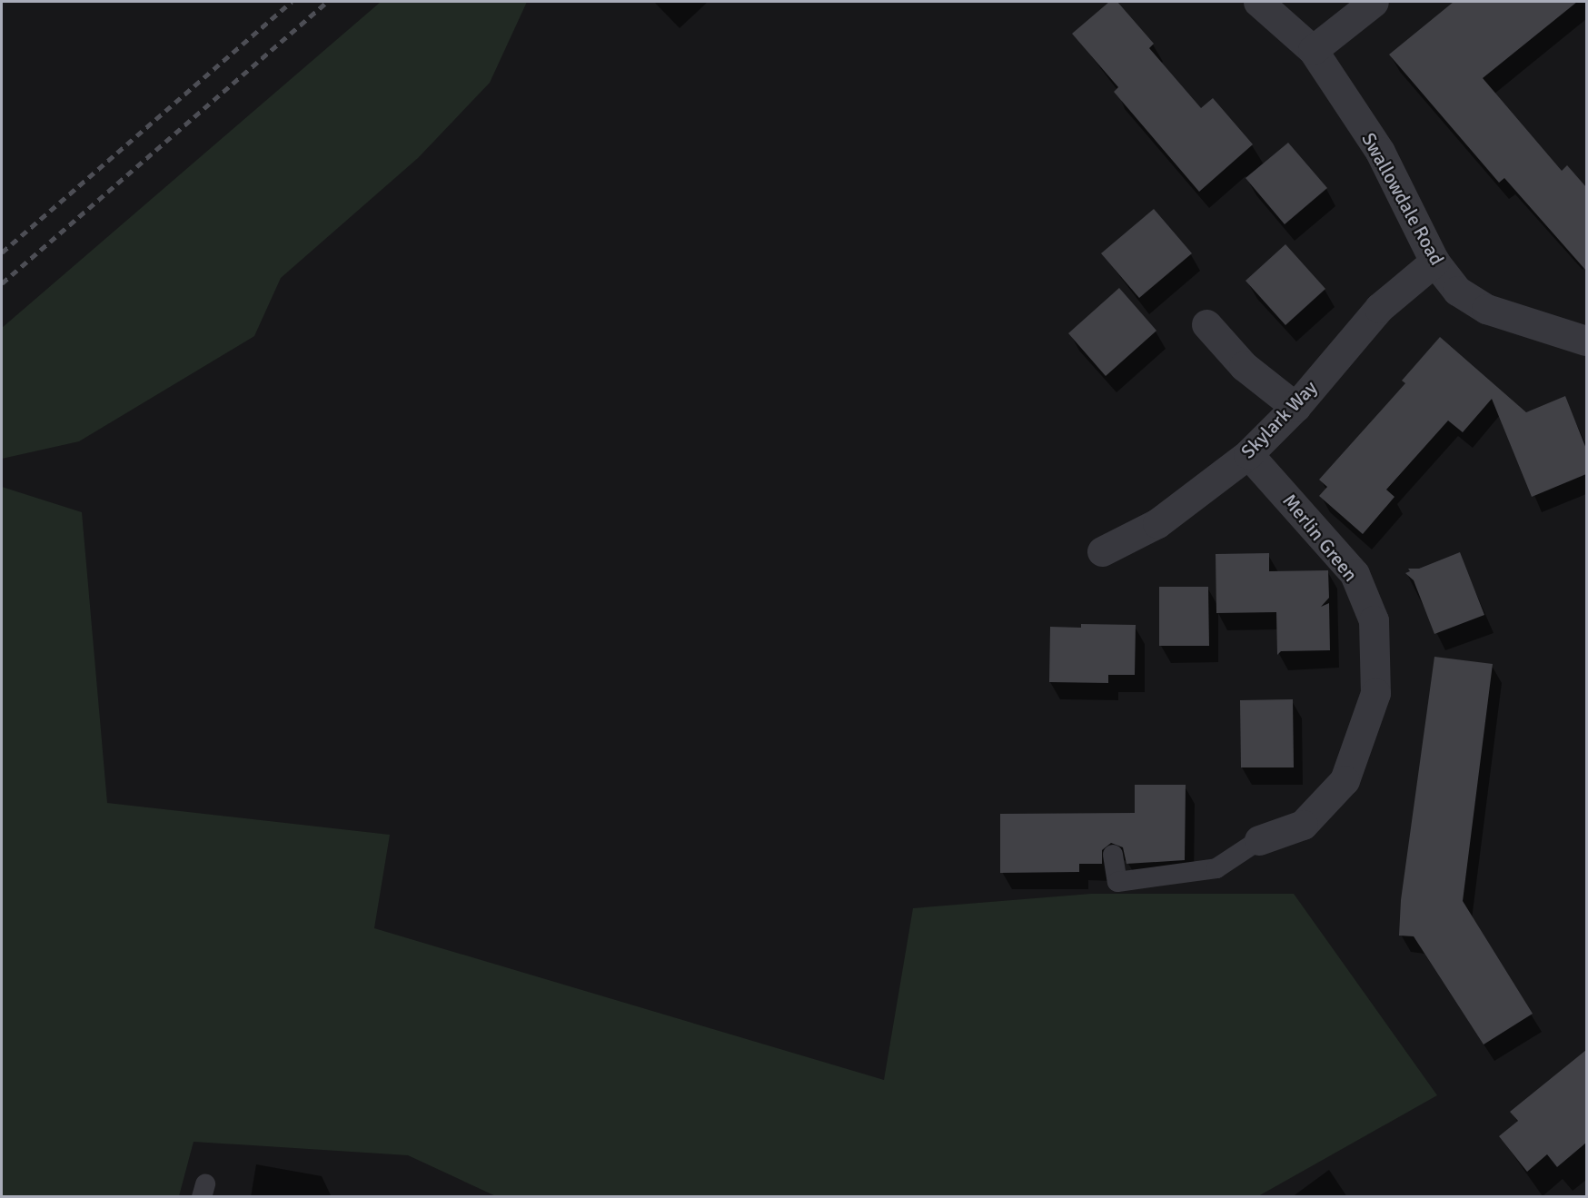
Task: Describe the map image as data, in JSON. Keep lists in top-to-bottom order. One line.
{"streets":{"street":["Swallowdale Road","Skylark Way","Merlin Green"]},"crossings":[["Swallowdale Road","Skylark Way"],["Skylark Way","Merlin Green"]]}
